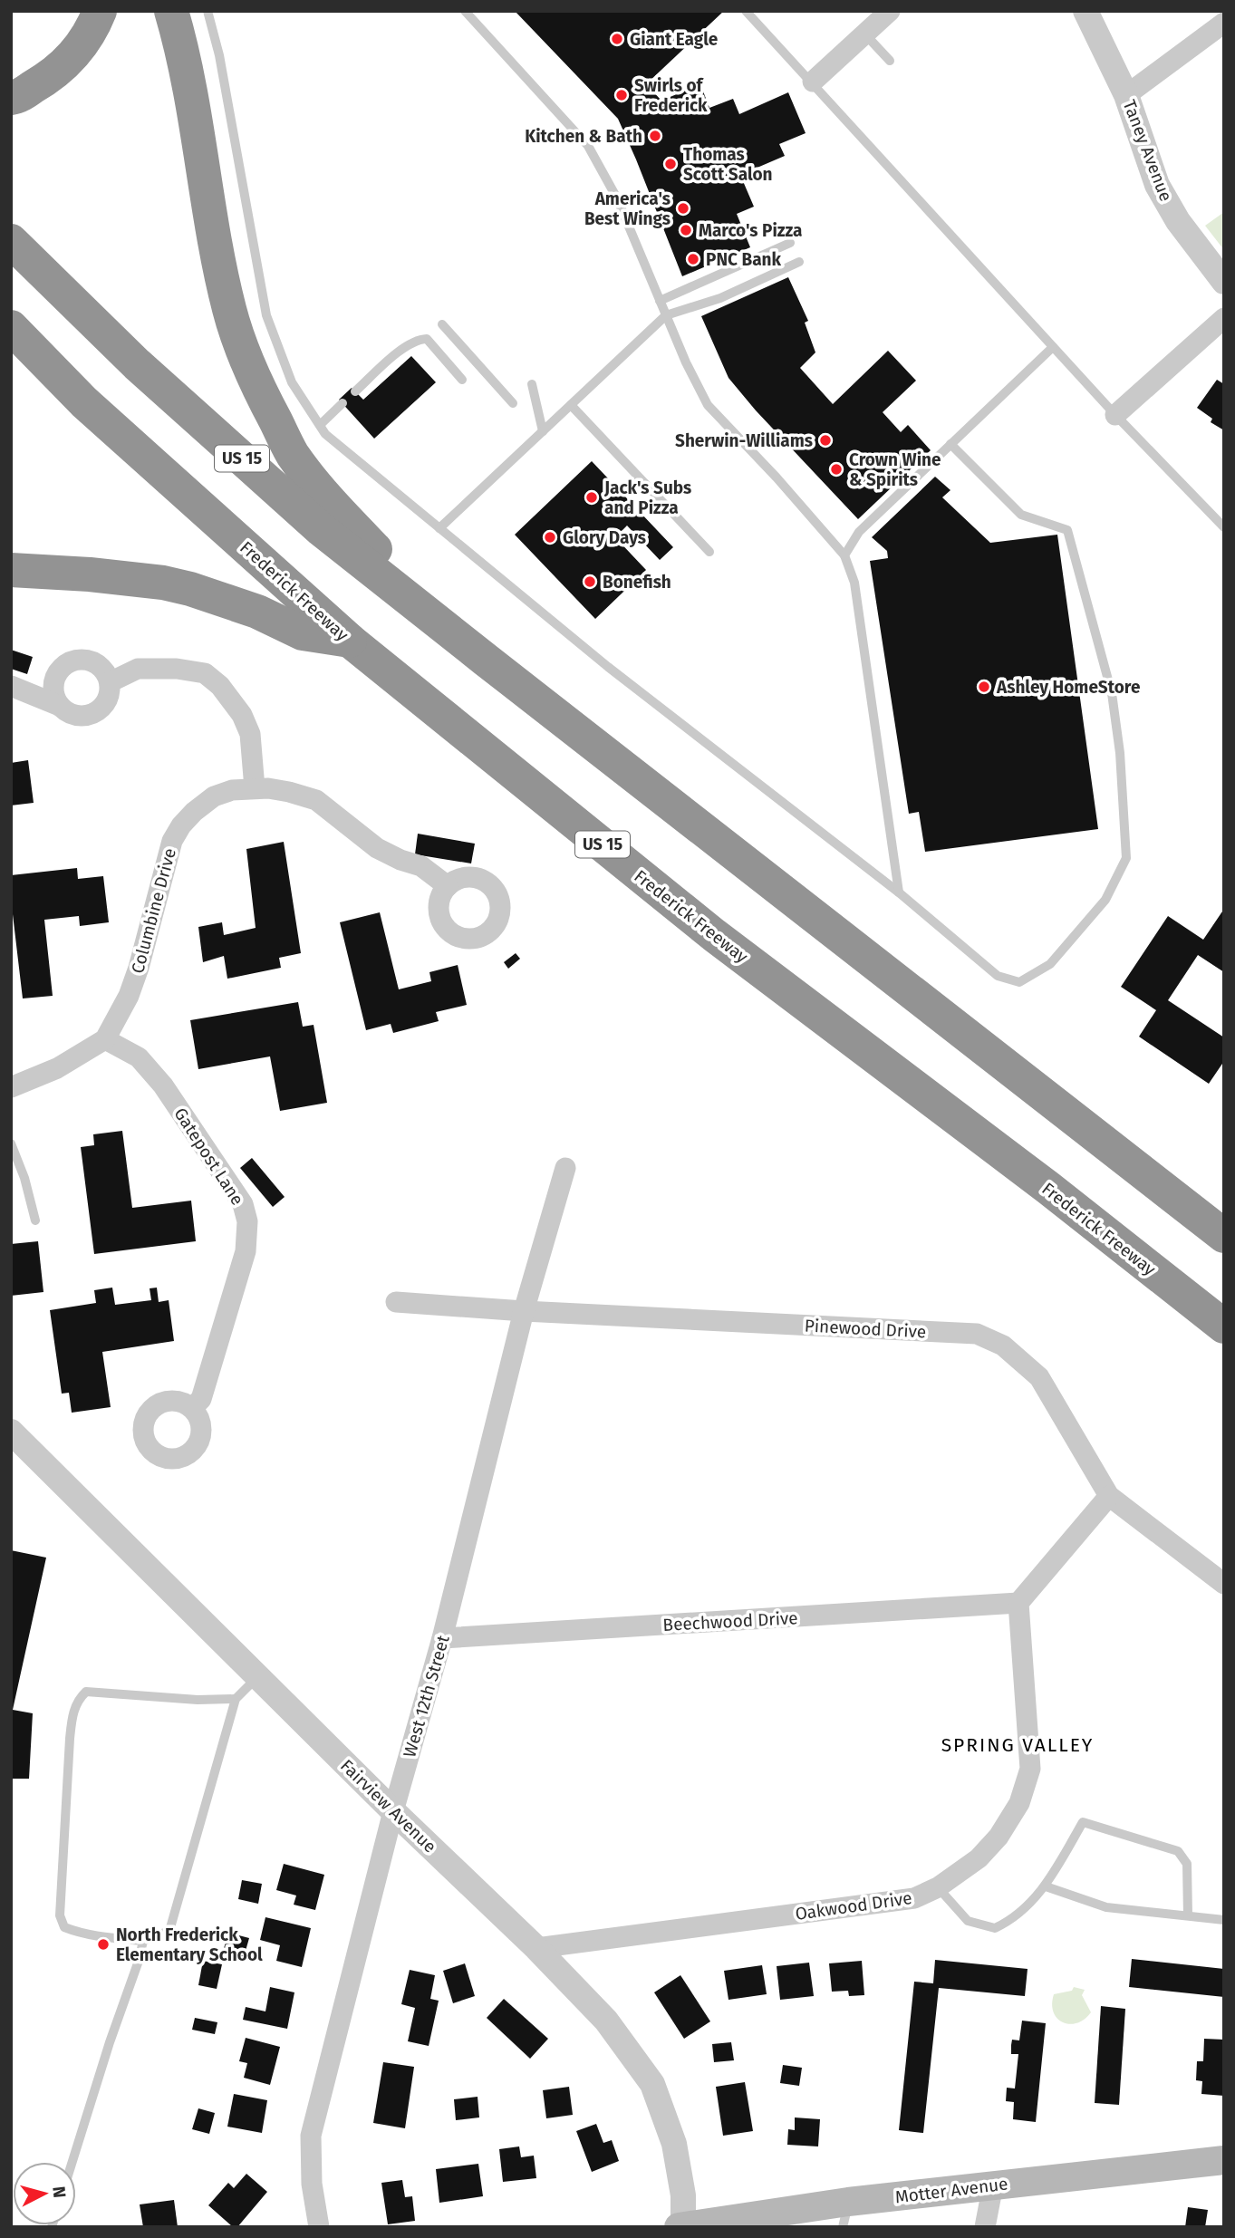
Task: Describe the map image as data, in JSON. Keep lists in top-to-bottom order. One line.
{"streets":{"highway":["US 15","Frederick Freeway"],"main road":["Motter Avenue"],"street":["Taney Avenue","Columbine Drive","Gatepost Lane","Pinewood Drive","Beechwood Drive","West 12th Street","Fairview Avenue","Oakwood Drive"]},"crossings":[["Columbine Drive","Gatepost Lane"],["Pinewood Drive","West 12th Street"],["Beechwood Drive","West 12th Street"],["Beechwood Drive","Oakwood Drive"],["West 12th Street","Fairview Avenue"],["Fairview Avenue","Oakwood Drive"],["Fairview Avenue","Motter Avenue"]],"districts":["SPRING VALLEY"],"places":["Giant Eagle","Swirls of Frederick","Kitchen & Bath","Thomas Scott Salon","America's Best Wings","Marco's Pizza","PNC Bank","Sherwin-Williams","Crown Wine & Spirits","Jack's Subs and Pizza","Glory Days","Bonefish","Ashley HomeStore","North Frederick Elementary School"],"north":"right"}
